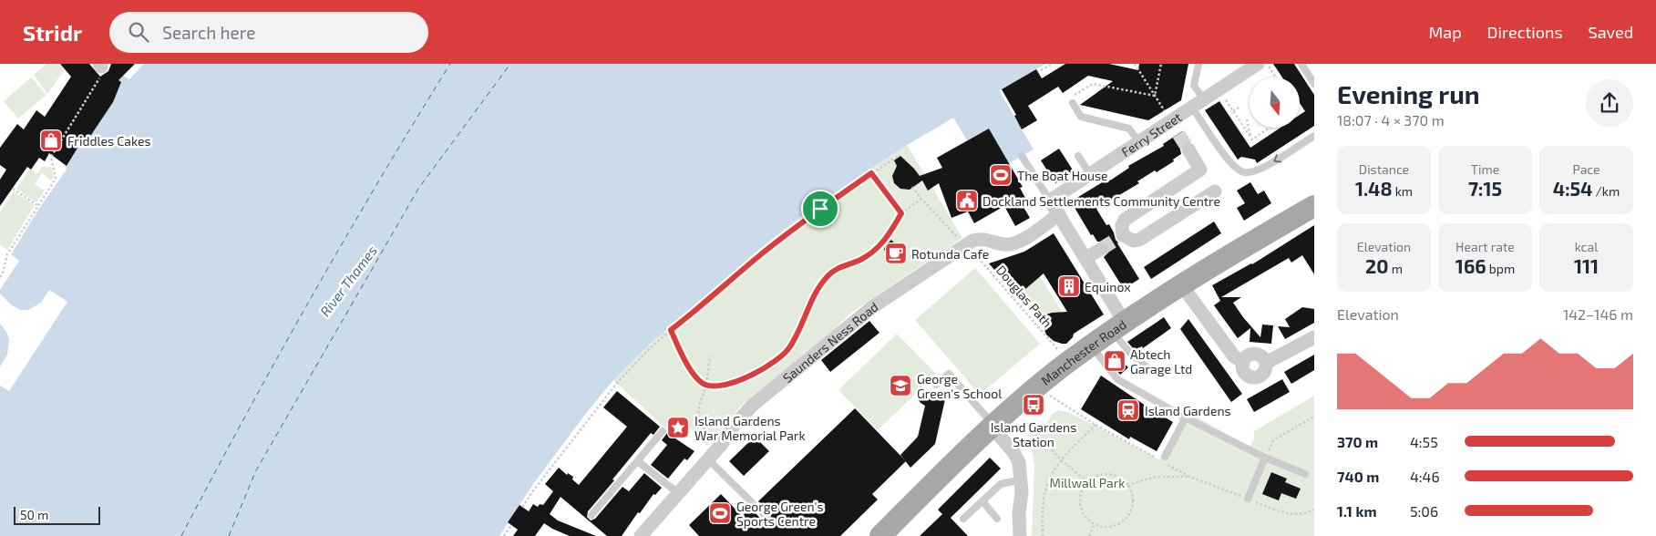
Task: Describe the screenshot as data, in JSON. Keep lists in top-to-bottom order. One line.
{"streets":{"main road":["Manchester Road"],"street":["Ferry Street","Saunders Ness Road"],"path":["Douglas Path"]},"water":["River Thames"],"parks":["Millwall Park"],"places":{"shop":["Friddles Cakes","Abtech Garage Ltd"],"sports":["The Boat House","George Green's Sports Centre"],"public building":["Dockland Settlements Community Centre"],"cafe":["Rotunda Cafe"],"building":["Equinox"],"school or university":["George Green's School"],"bus stop":["Island Gardens Station"],"station":["Island Gardens"],"place":["Island Gardens War Memorial Park"]},"scale_bar":"50 m","north":"bottom","page":{"header":"Stridr","search":"Search here","nav":["Map","Directions","Saved"],"heading":["Evening run","18:07 · 4 × 370 m"],"stats":[["Distance","1.48 km"],["Time","7:15"],["Pace","4:54 /km"],["Elevation","20 m"],["Heart rate","166 bpm"],["kcal","111"]],"chart":["Elevation","142–146 m"],"list":[{"name":"370 m","note":"4:55"},{"name":"740 m","note":"4:46"},{"name":"1.1 km","note":"5:06"}],"scale":"50 m"}}
